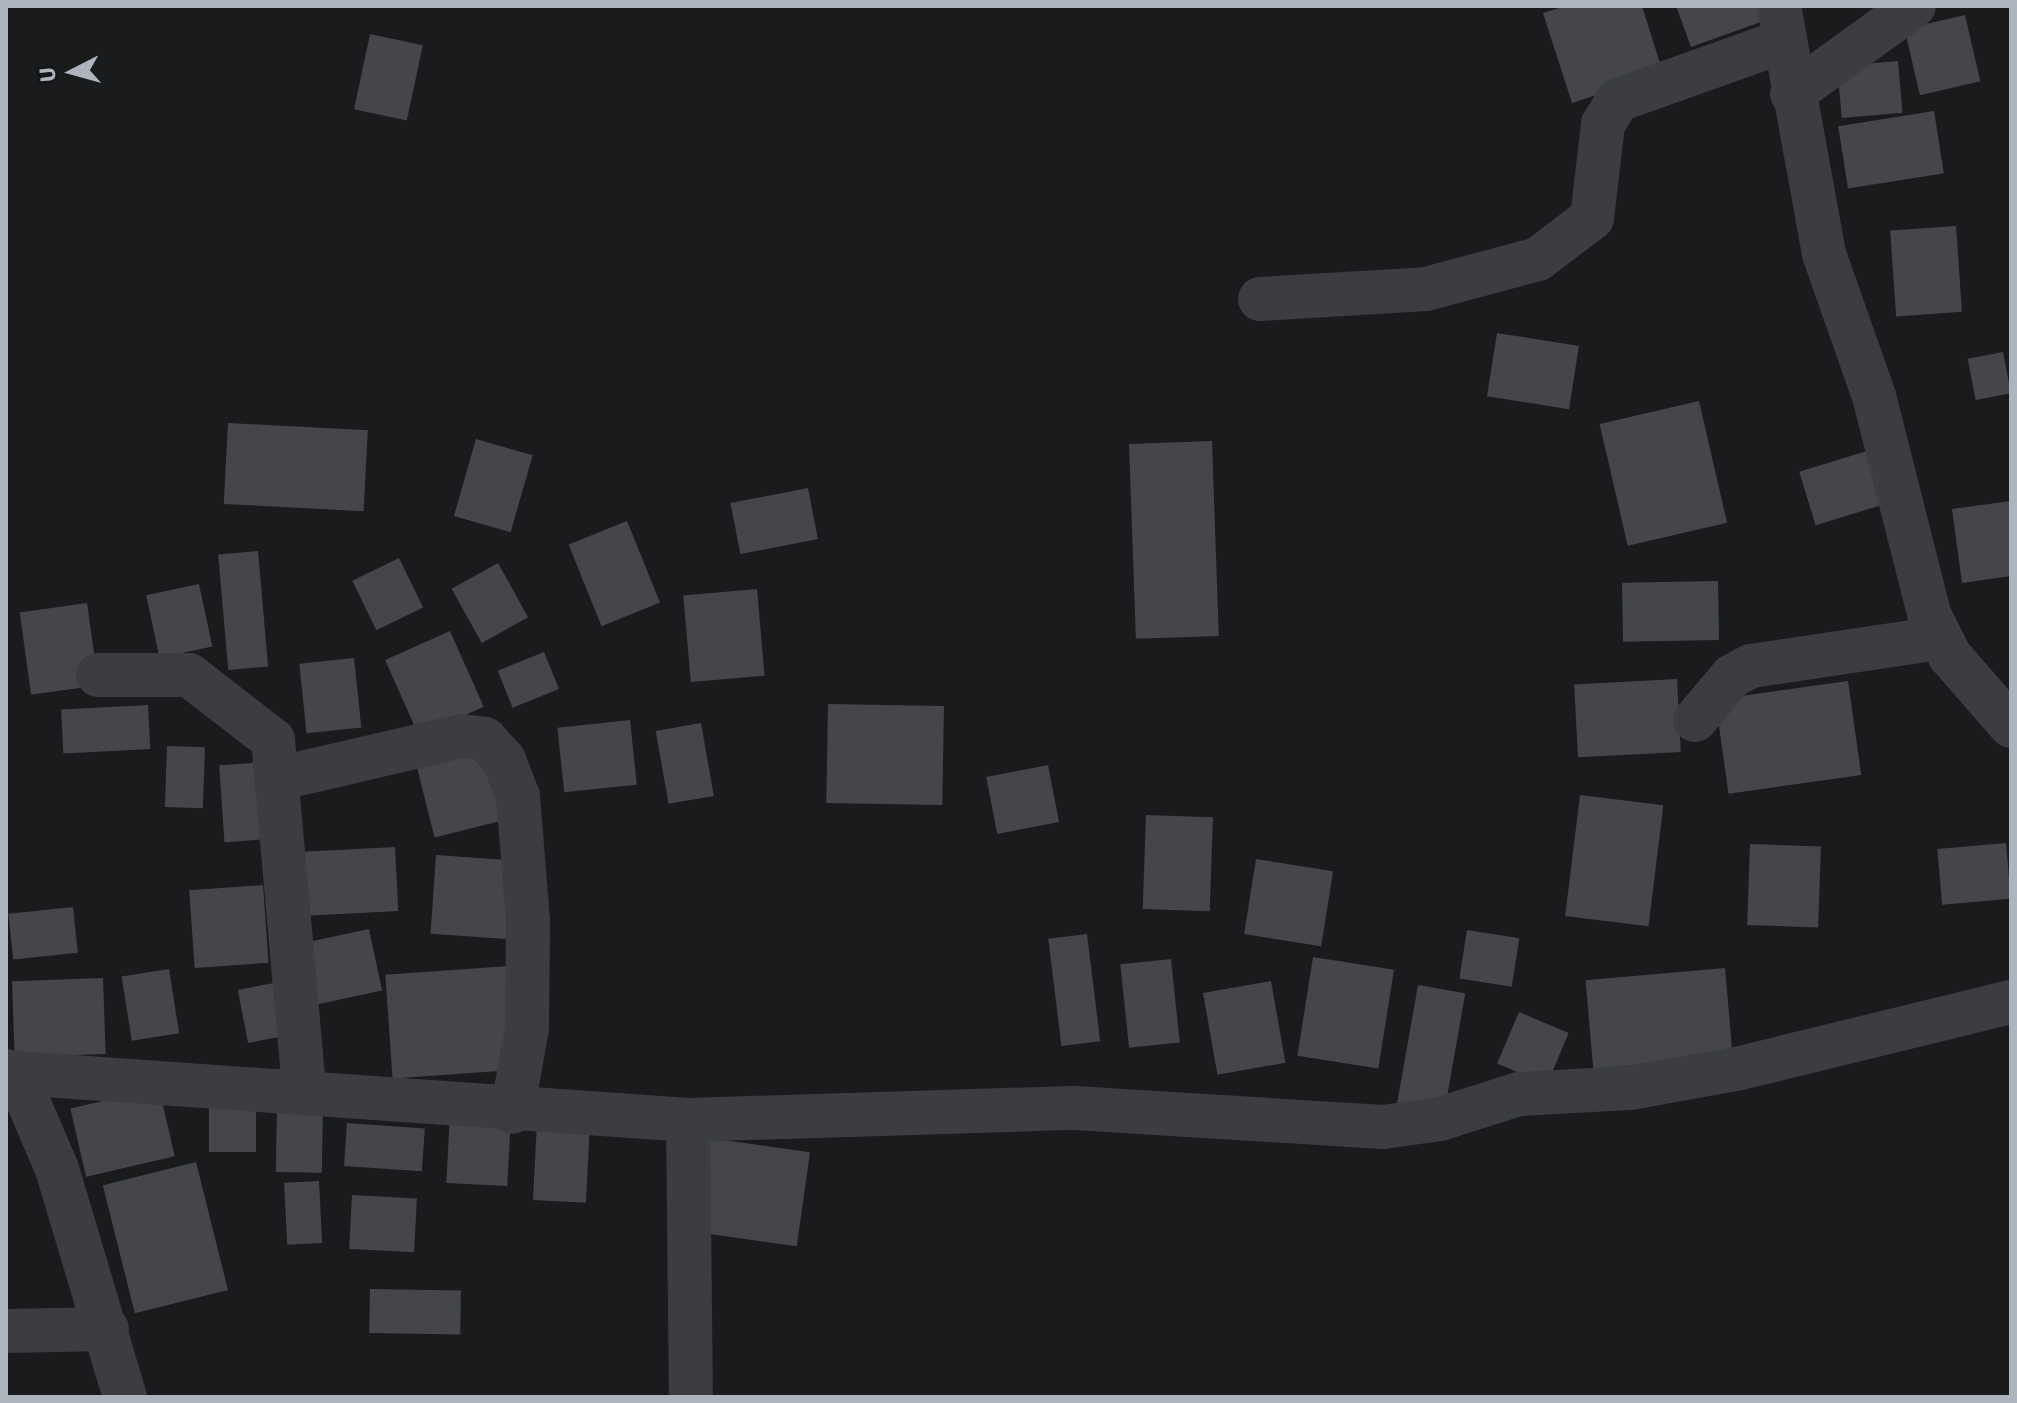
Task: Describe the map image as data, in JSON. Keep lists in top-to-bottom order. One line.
{"north":"left"}
